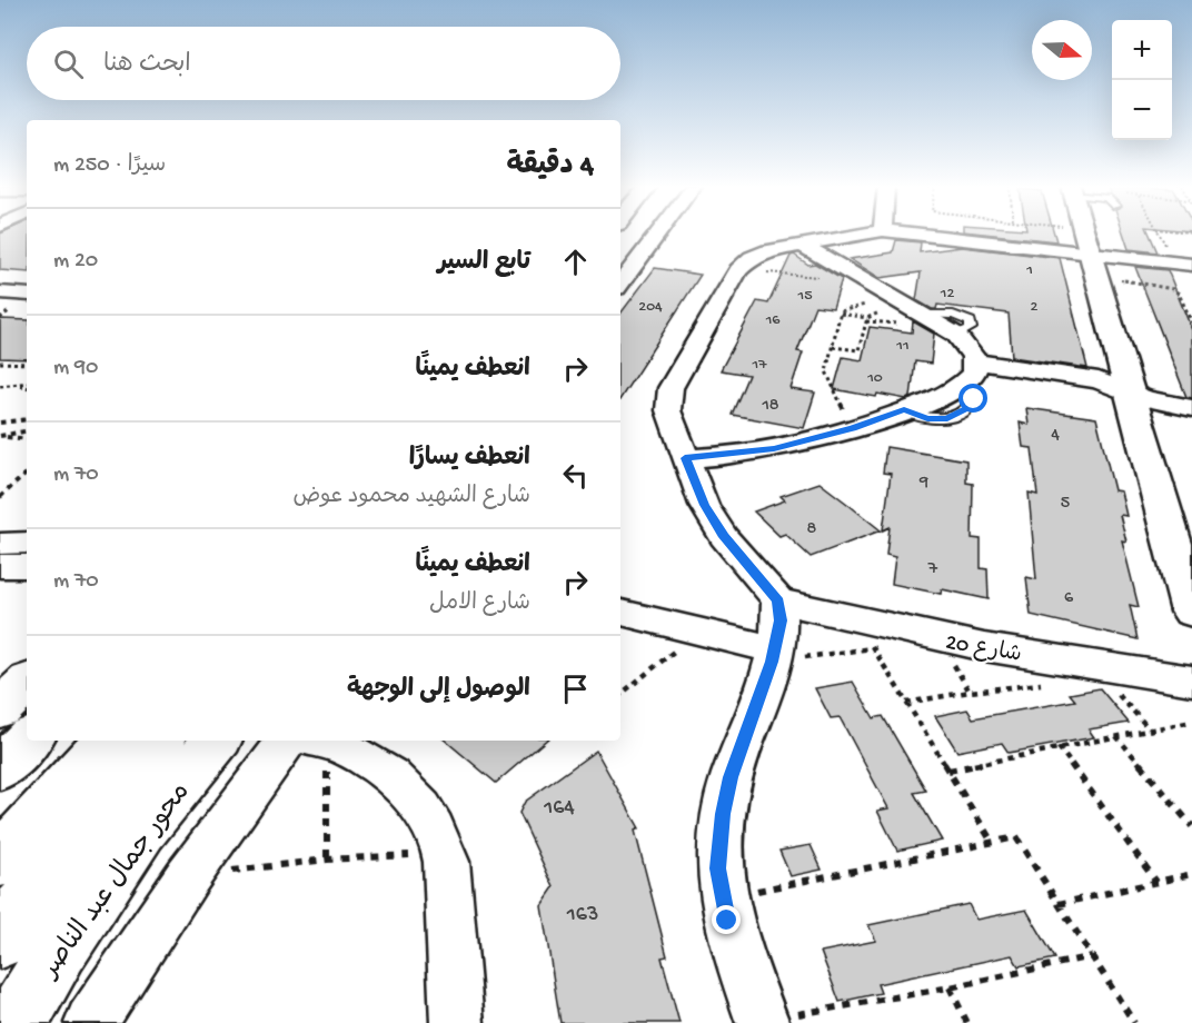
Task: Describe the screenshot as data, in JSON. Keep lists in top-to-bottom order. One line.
{"streets":{"street":["شارع 20","محور جمال عبد الناصر"]},"house_numbers":["1","12","15","204","2","16","11","17","10","18","4","9","5","8","7","6","164","163"],"north":"right","page":{"map_buttons":["+","−"],"search":"ابحث هنا","heading":["4 دقيقة","سيرًا · 250 m"],"list":[["تابع السير","20 m"],["انعطف يمينًا","90 m"],["انعطف يسارًا","شارع الشهيد محمود عوض","70 m"],["انعطف يمينًا","شارع الامل","70 m"],"الوصول إلى الوجهة"]}}
